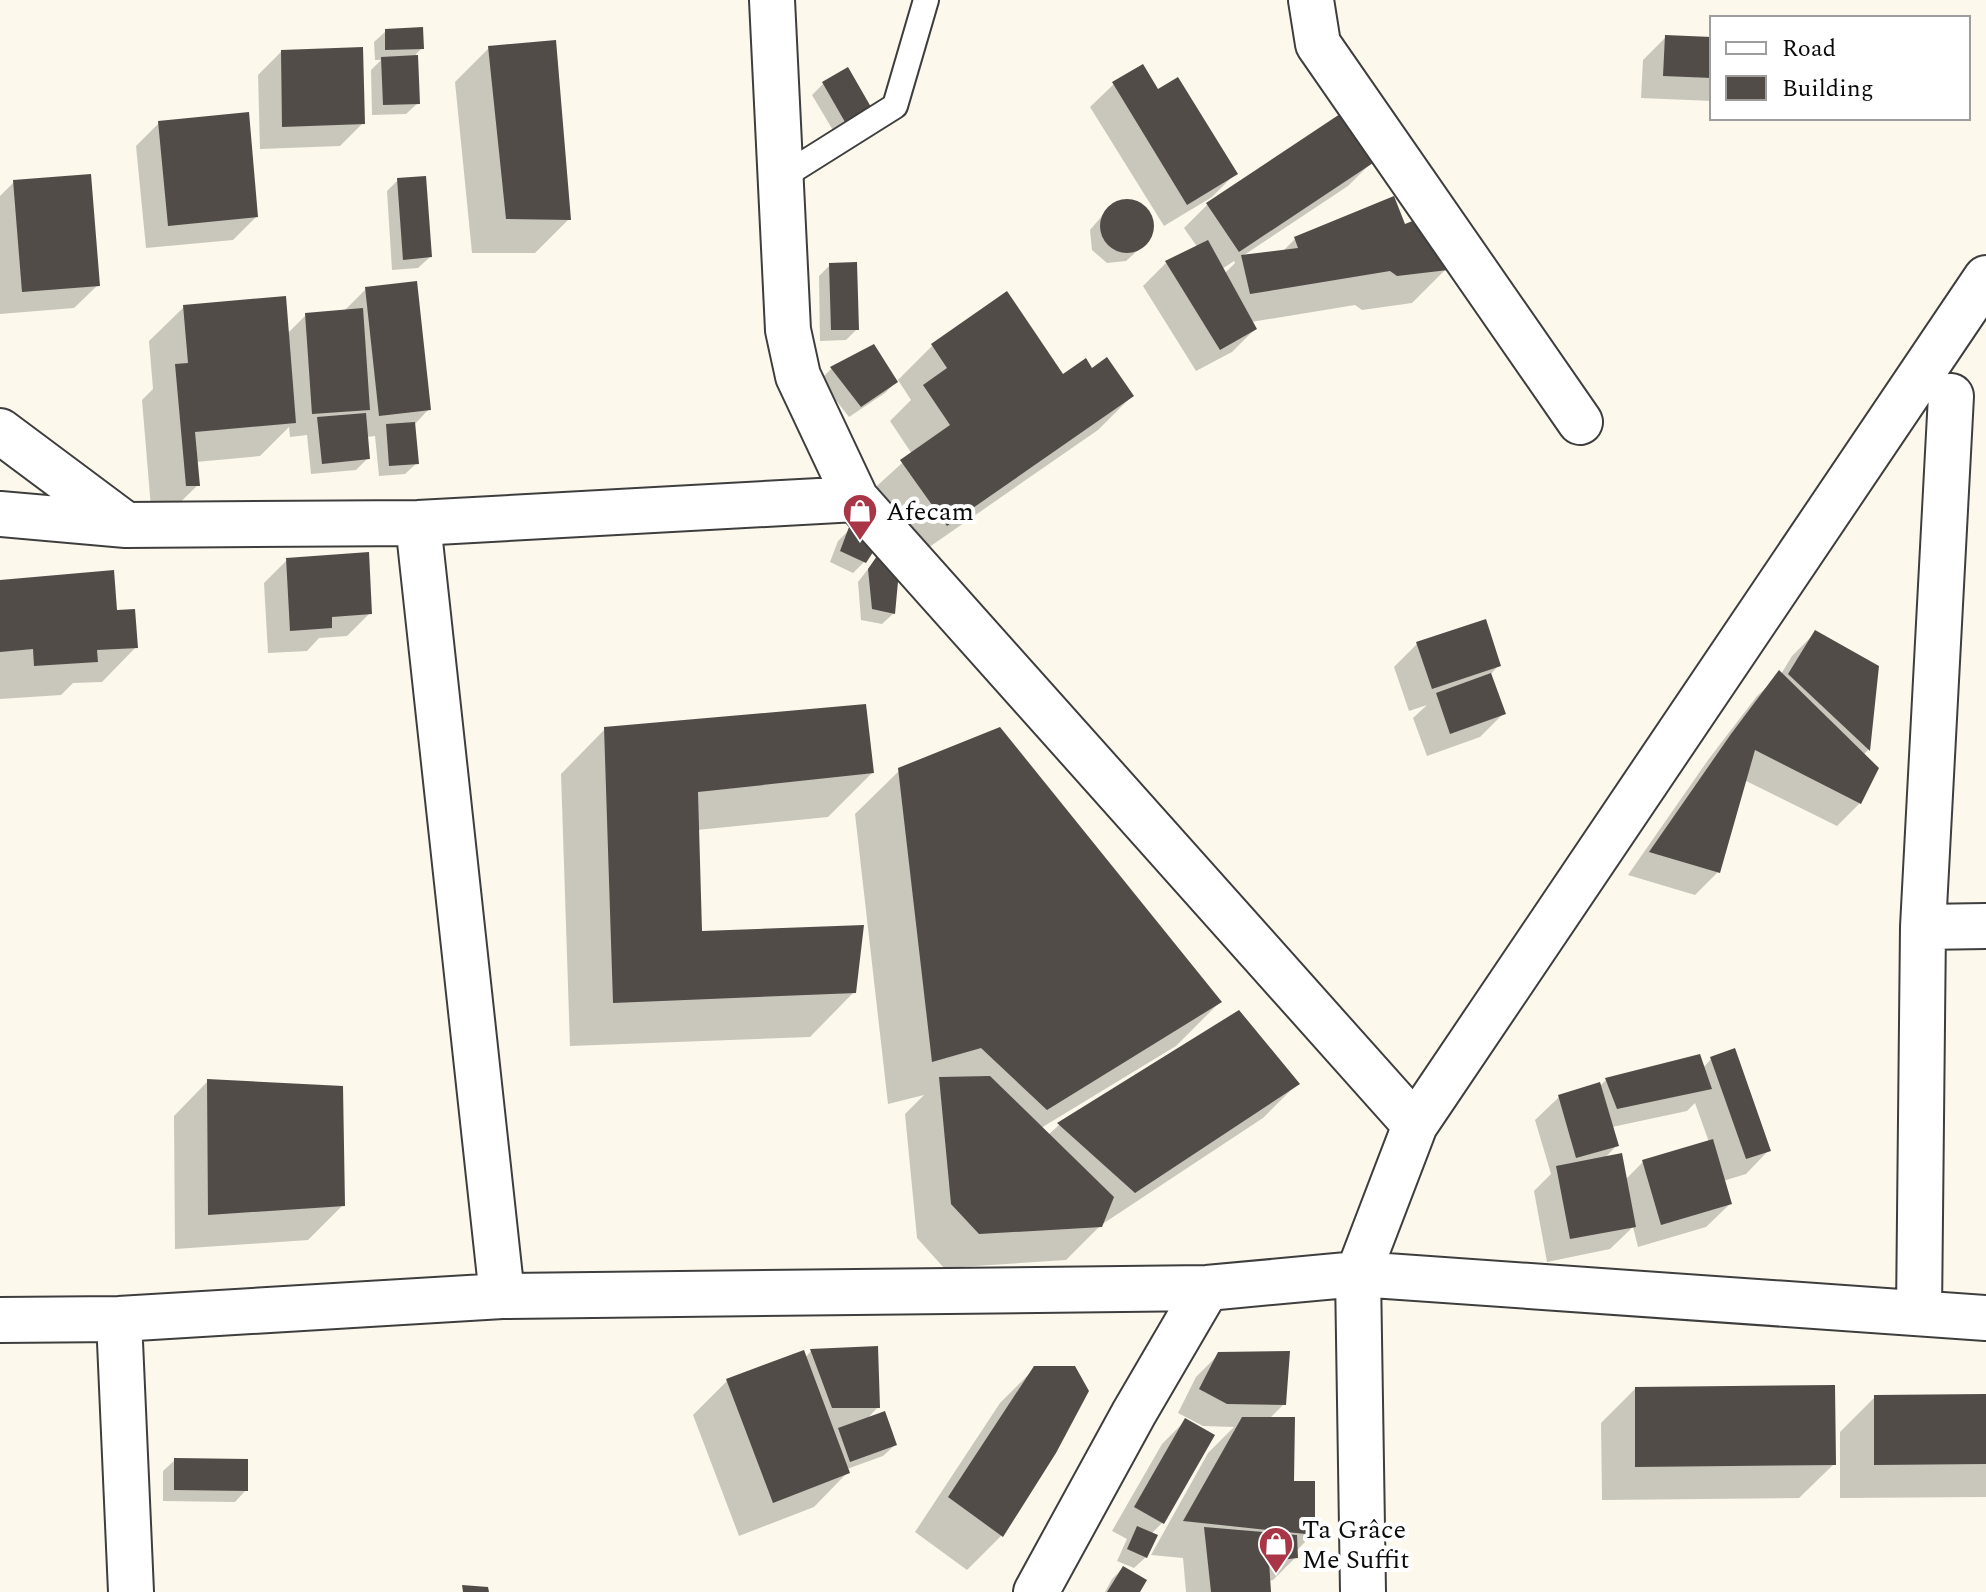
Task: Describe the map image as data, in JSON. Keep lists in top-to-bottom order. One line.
{"places":{"shop":["Afecam","Ta Grâce Me Suffit"]},"legend":["Road","Building"]}
